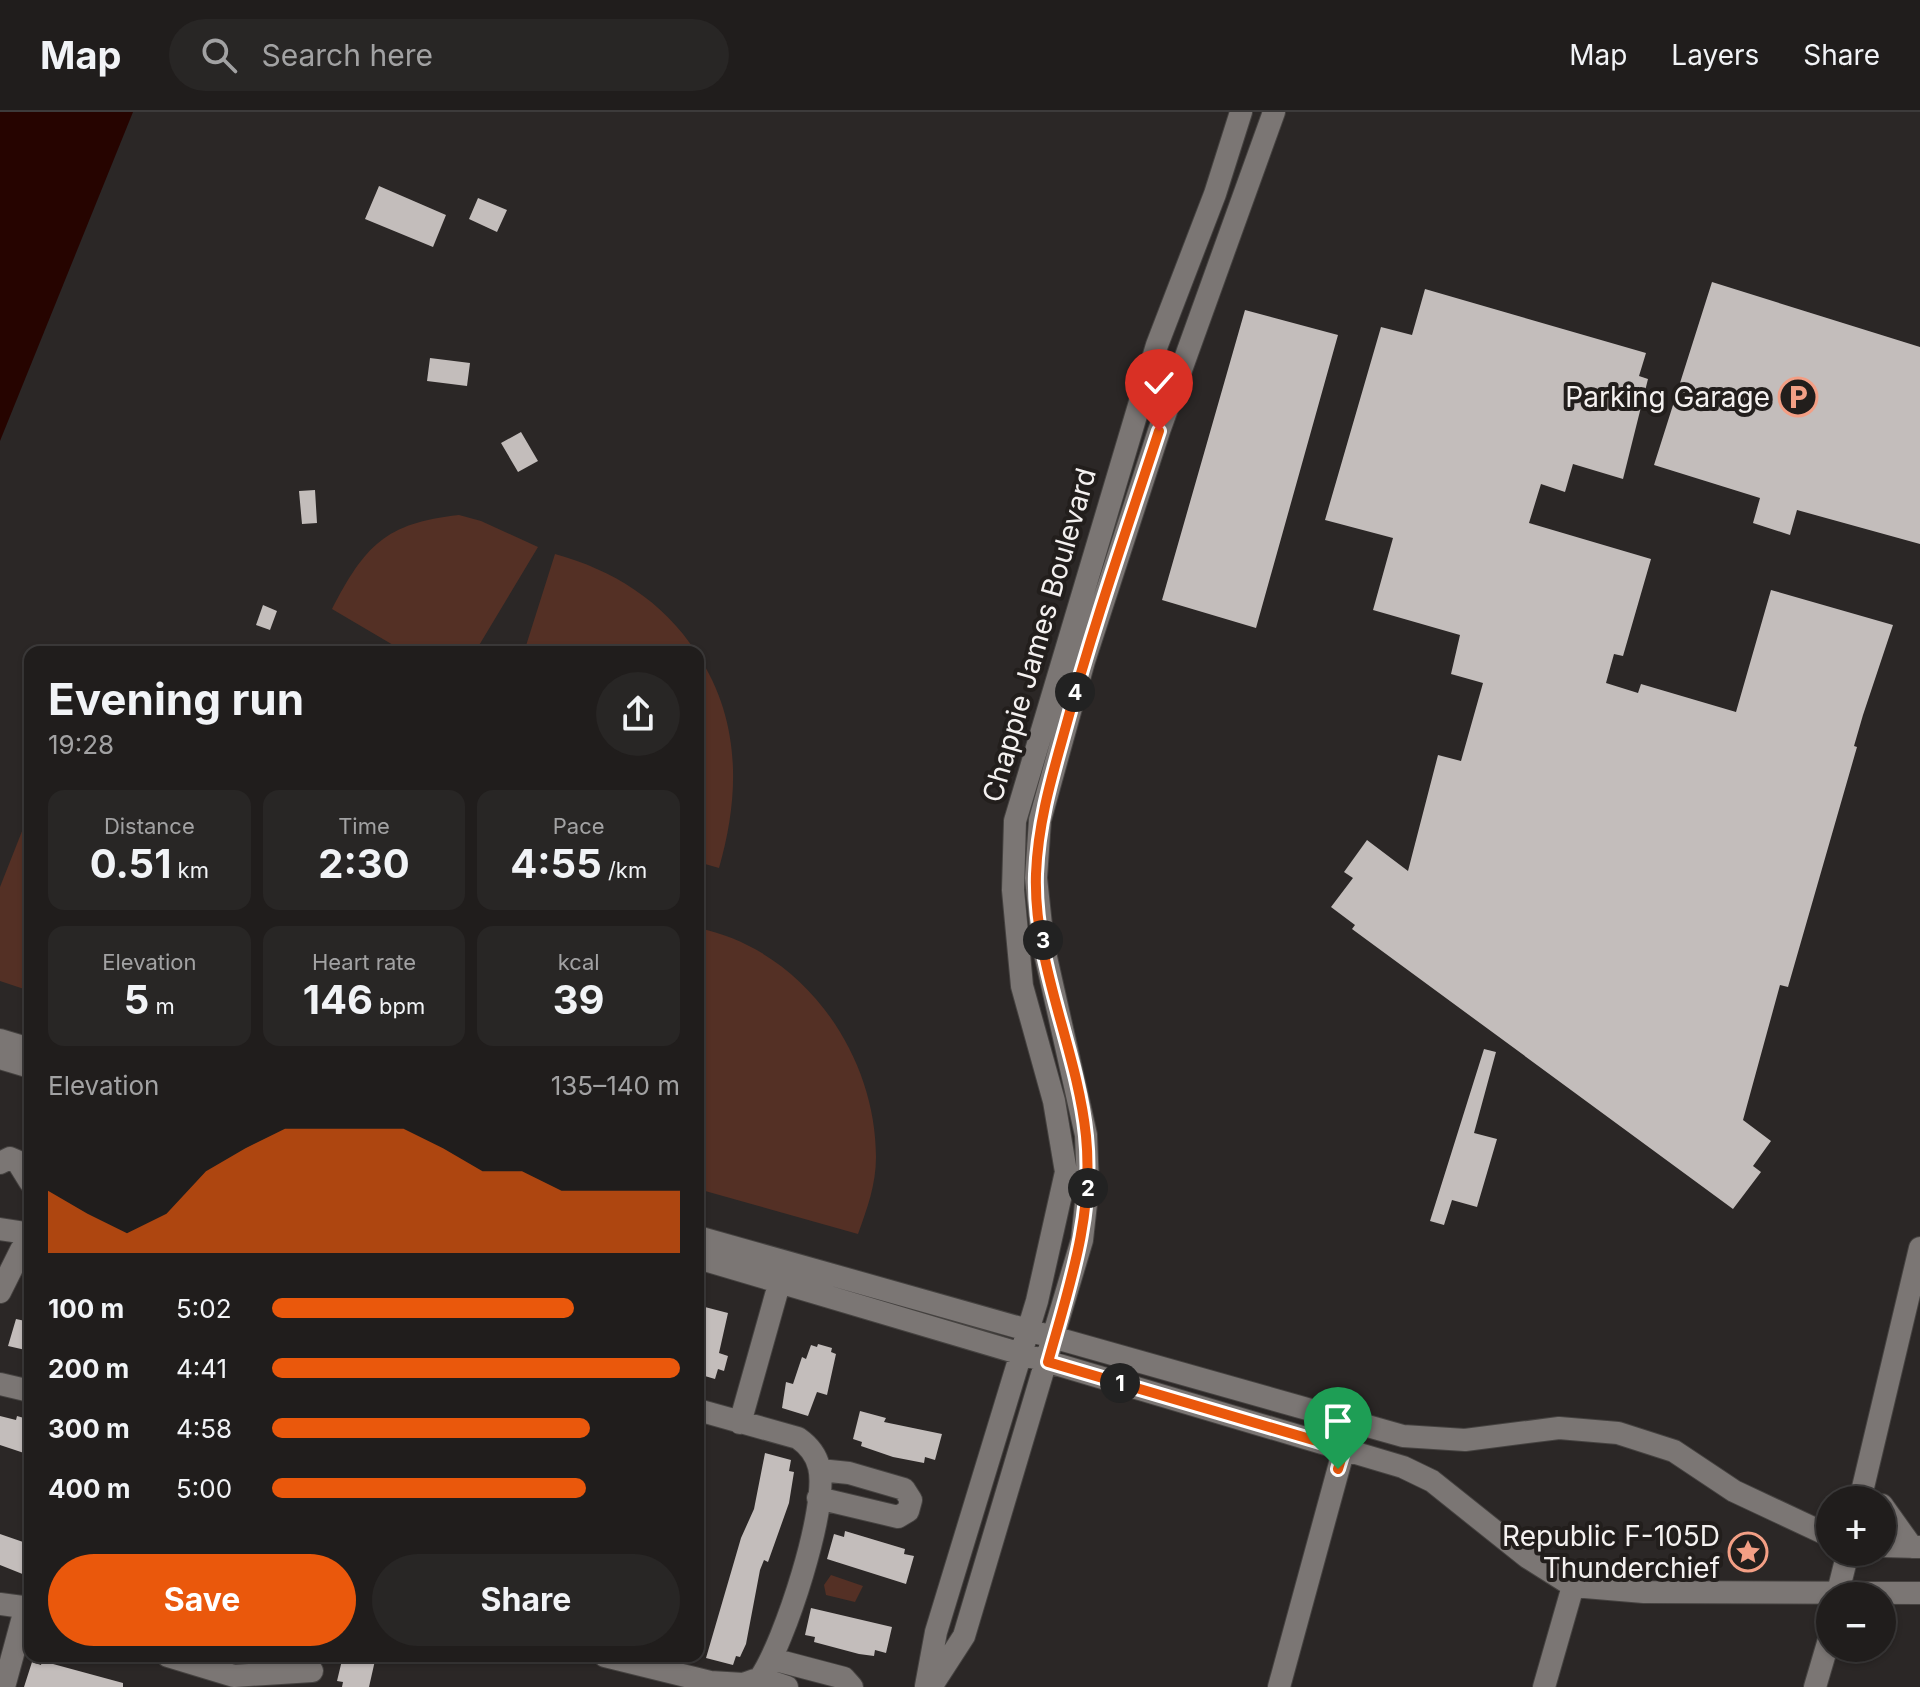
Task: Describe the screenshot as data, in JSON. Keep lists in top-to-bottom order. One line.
{"streets":{"street":["Chappie James Boulevard"]},"places":{"parking":["Parking Garage"],"place":["Republic F-105D Thunderchief"]},"page":{"header":"Map","search":"Search here","nav":["Map","Layers","Share"],"heading":["Evening run","19:28"],"pins":["4","3","2","1"],"stats":[["Distance","0.51 km"],["Time","2:30"],["Pace","4:55 /km"],["Elevation","5 m"],["Heart rate","146 bpm"],["kcal","39"]],"chart":["Elevation","135–140 m"],"list":[{"name":"100 m","note":"5:02"},{"name":"200 m","note":"4:41"},{"name":"300 m","note":"4:58"},{"name":"400 m","note":"5:00"}],"map_buttons":["+","−"],"buttons":["Save","Share"]}}
